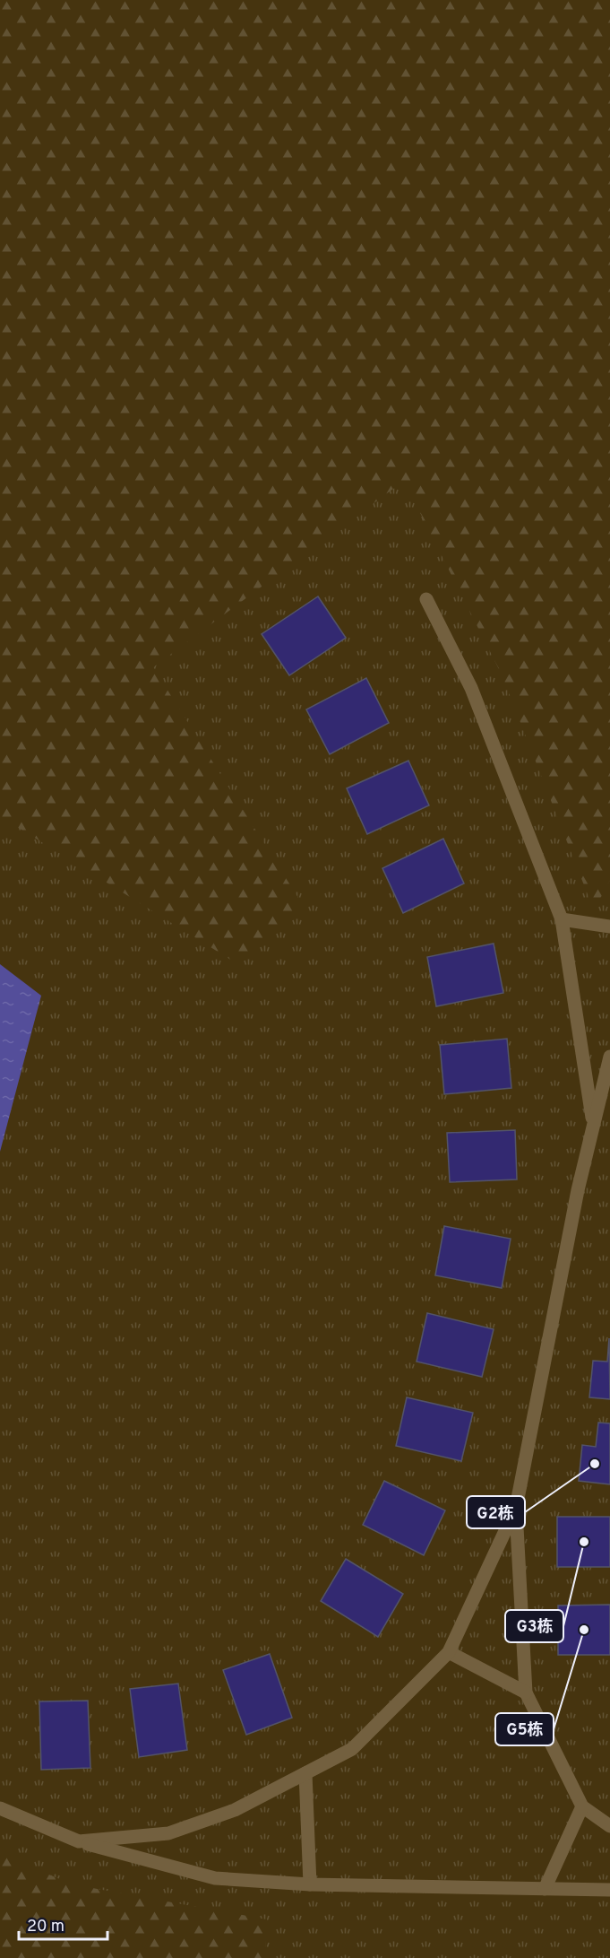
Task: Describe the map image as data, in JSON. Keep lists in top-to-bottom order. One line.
{"places":["G2栋","G3栋","G5栋"],"scale_bar":"20 m"}
